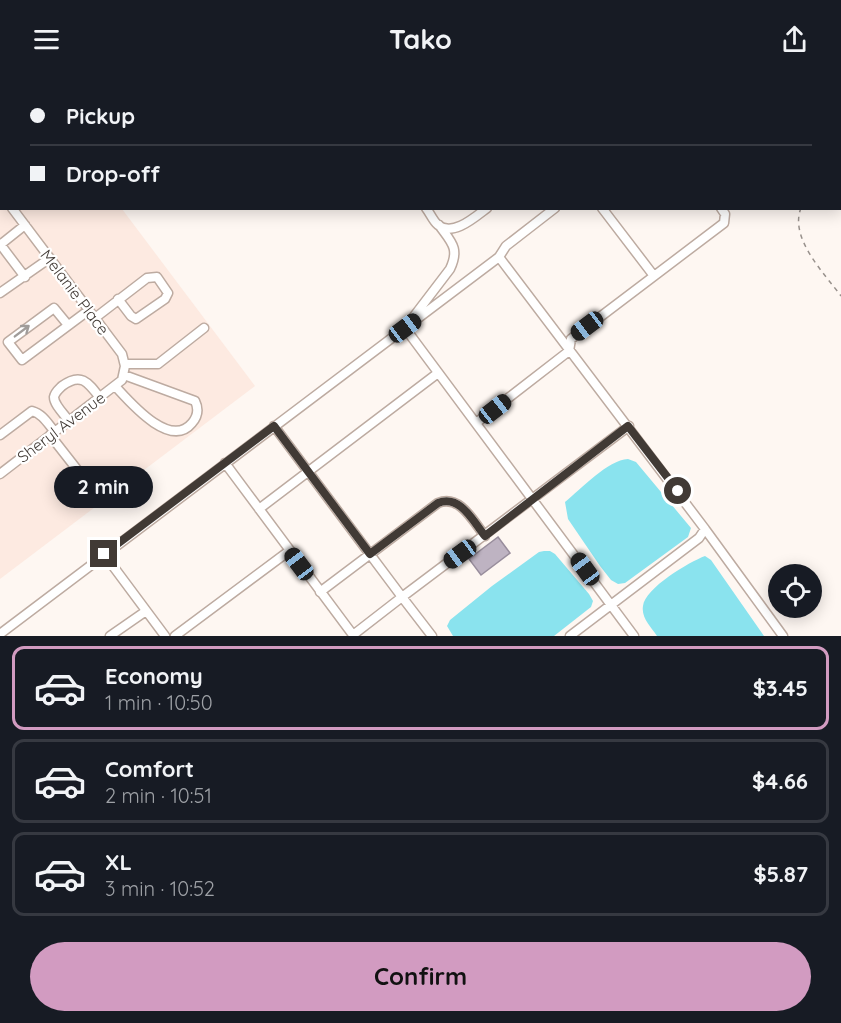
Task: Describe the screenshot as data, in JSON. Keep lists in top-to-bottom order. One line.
{"streets":{"street":["Melanie Place","Sheryl Avenue"]},"page":{"header":"Tako","banner":["Pickup","Drop-off"],"bubble":"2 min","list":[{"name":"Economy","note":"1 min · 10:50","value":"$3.45"},{"name":"Comfort","note":"2 min · 10:51","value":"$4.66"},{"name":"XL","note":"3 min · 10:52","value":"$5.87"}],"buttons":"Confirm"}}
